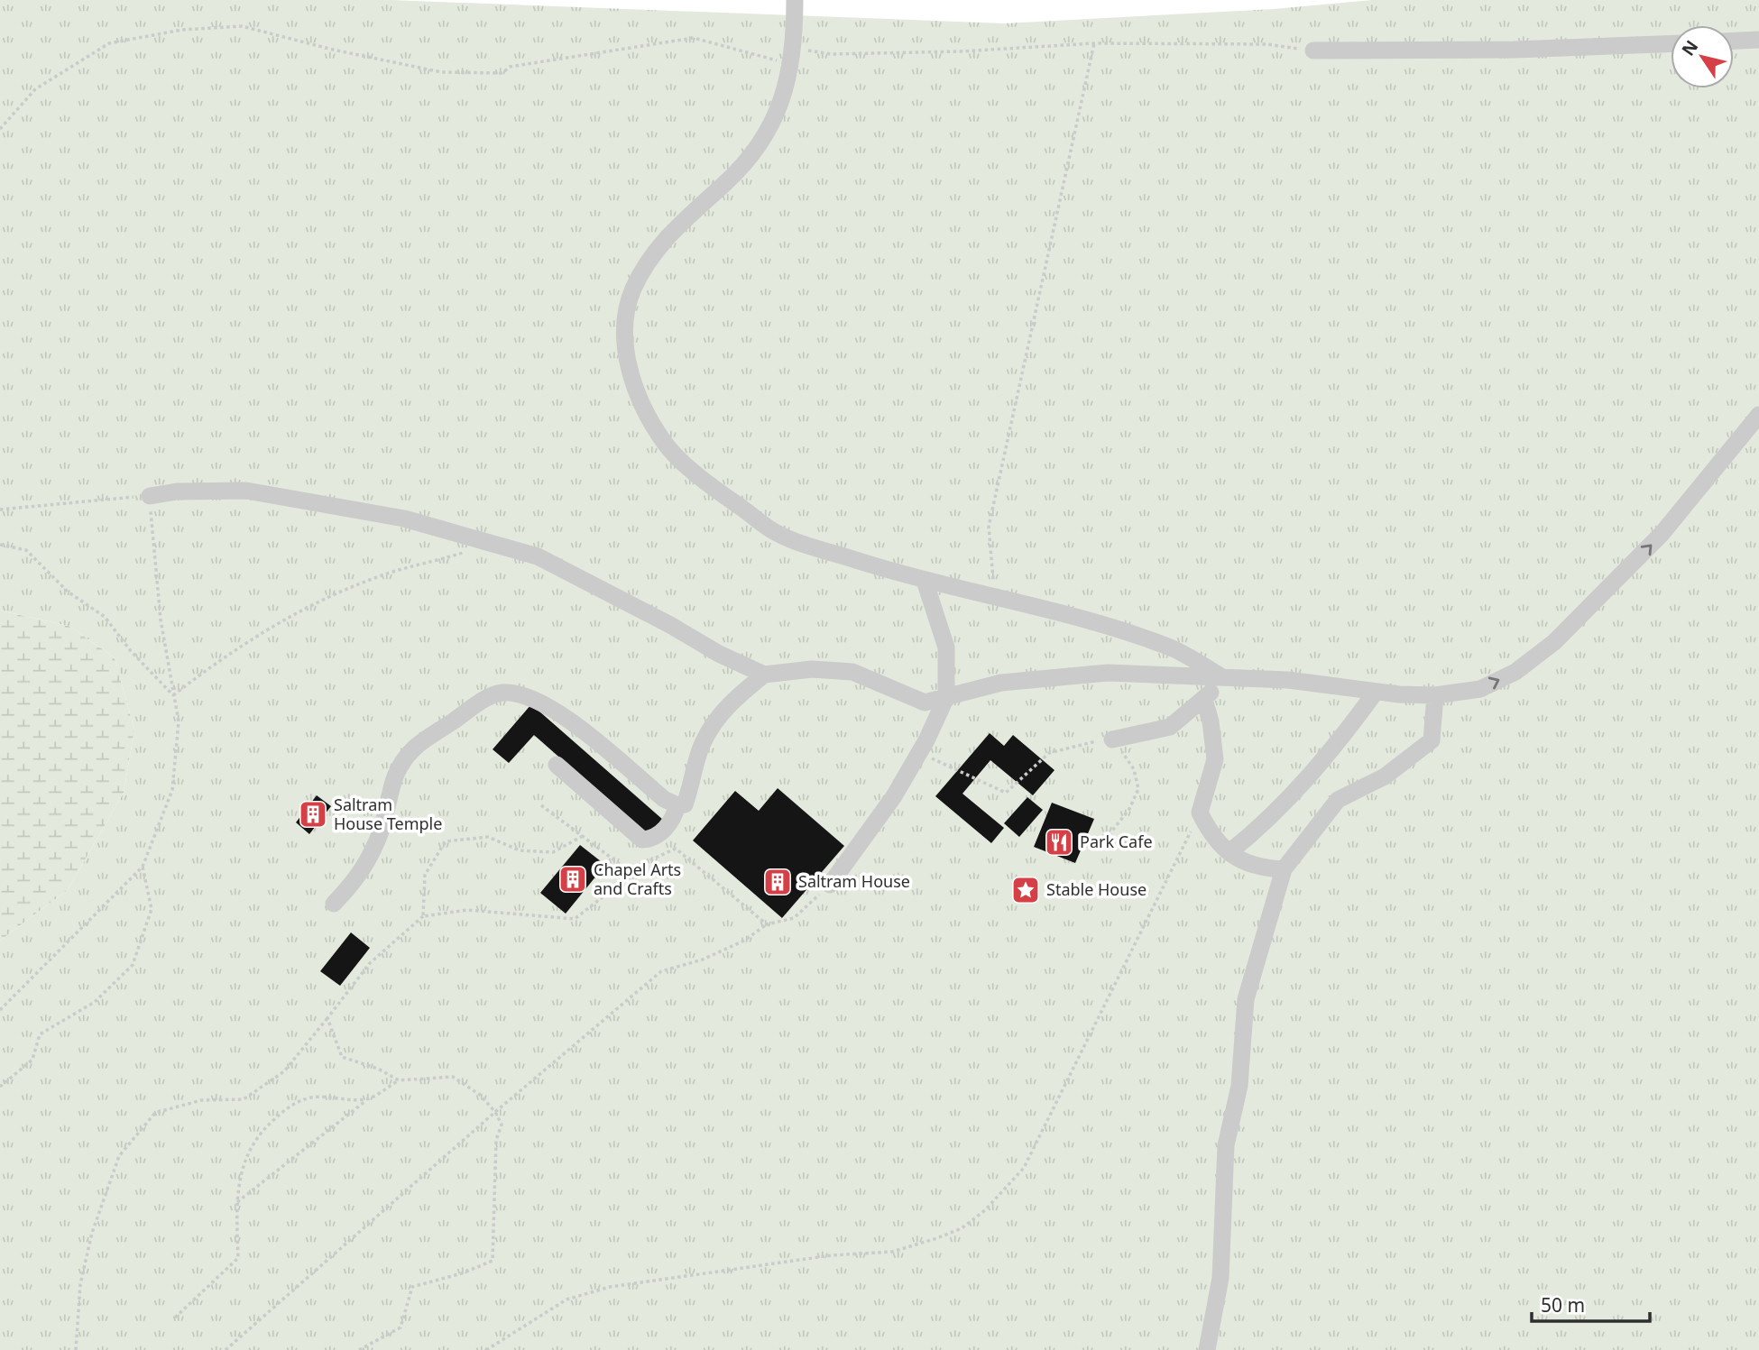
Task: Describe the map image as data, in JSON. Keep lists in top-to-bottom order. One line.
{"places":{"building":["Saltram House Temple","Chapel Arts and Crafts","Saltram House"],"restaurant":["Park Cafe"],"place":["Stable House"]},"scale_bar":"50 m","north":"top left"}
